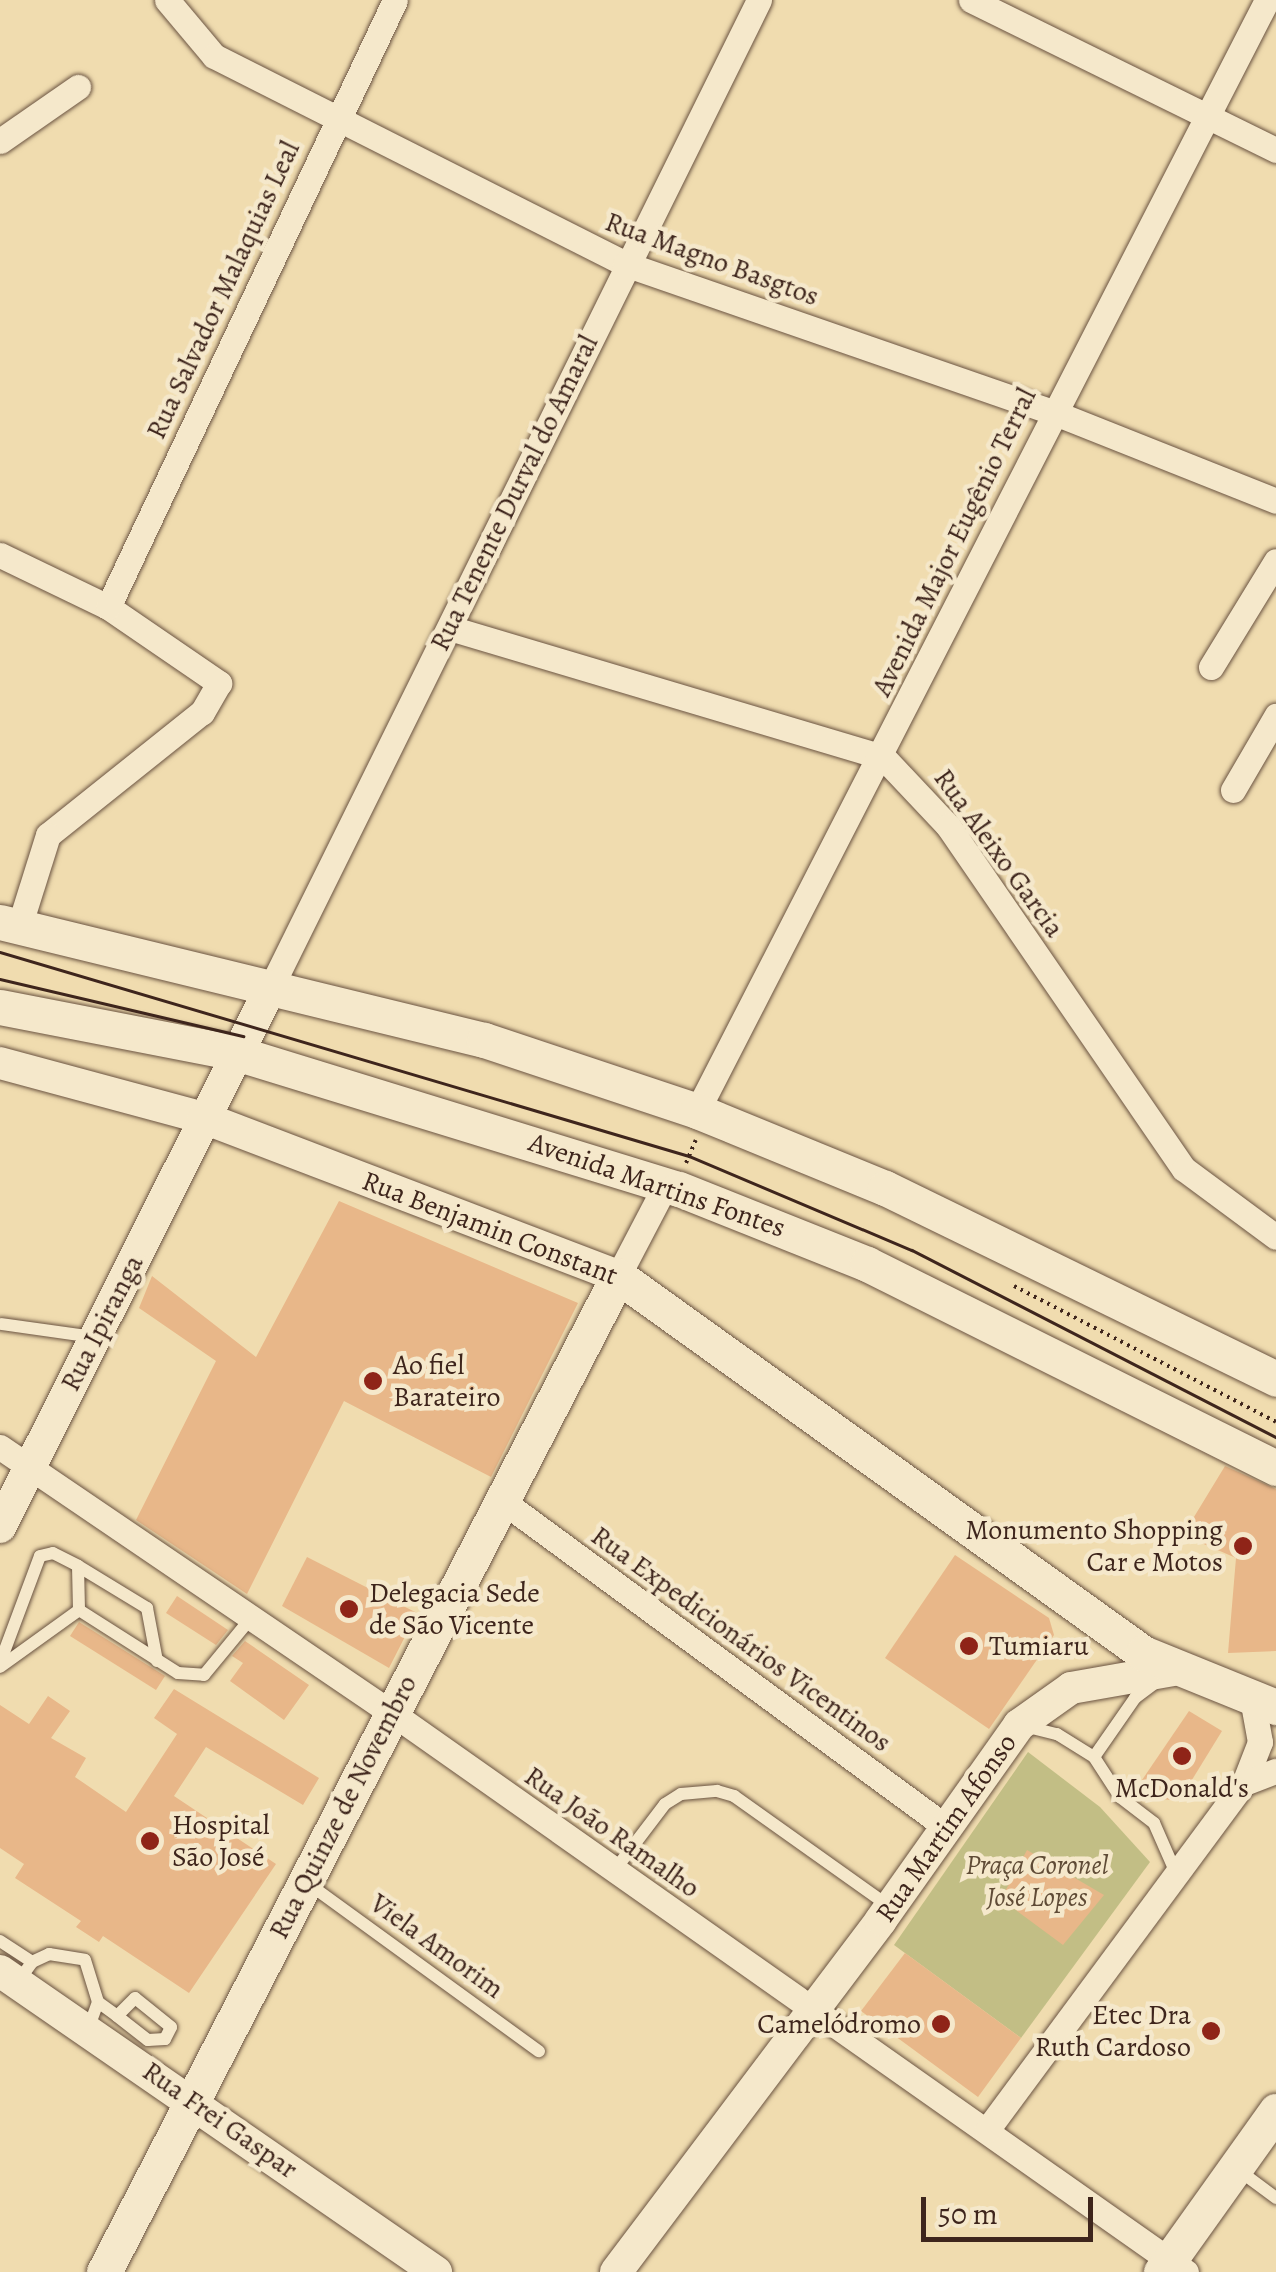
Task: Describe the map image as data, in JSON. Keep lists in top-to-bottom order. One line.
{"streets":{"main road":["Avenida Martins Fontes","Rua Benjamin Constant","Rua Quinze de Novembro","Rua Martim Afonso"],"street":["Rua Magno Basgtos","Rua Salvador Malaquias Leal","Rua Tenente Durval do Amaral","Avenida Major Eugênio Terral","Rua Aleixo Garcia","Rua Ipiranga","Rua Expedicionários Vicentinos","Rua João Ramalho","Rua Frei Gaspar"],"lane":["Viela Amorim"]},"crossings":[["Rua Magno Basgtos","Rua Salvador Malaquias Leal"],["Rua Magno Basgtos","Rua Tenente Durval do Amaral"],["Rua Magno Basgtos","Avenida Major Eugênio Terral"],["Avenida Major Eugênio Terral","Rua Aleixo Garcia"],["Avenida Martins Fontes","Rua Quinze de Novembro"],["Rua Benjamin Constant","Rua Ipiranga"],["Rua Benjamin Constant","Rua Quinze de Novembro"],["Rua Benjamin Constant","Rua Martim Afonso"],["Rua Ipiranga","Rua João Ramalho"],["Rua Expedicionários Vicentinos","Rua Quinze de Novembro"],["Rua Expedicionários Vicentinos","Rua Martim Afonso"],["Rua Quinze de Novembro","Rua João Ramalho"],["Rua Quinze de Novembro","Viela Amorim"],["Rua Quinze de Novembro","Rua Frei Gaspar"],["Rua Martim Afonso","Rua João Ramalho"]],"parks":["Praça Coronel José Lopes"],"places":["Ao fiel Barateiro","Monumento Shopping Car e Motos","Delegacia Sede de São Vicente","Tumiaru","McDonald's","Hospital São José","Camelódromo","Etec Dra Ruth Cardoso"],"scale_bar":"50 m"}
